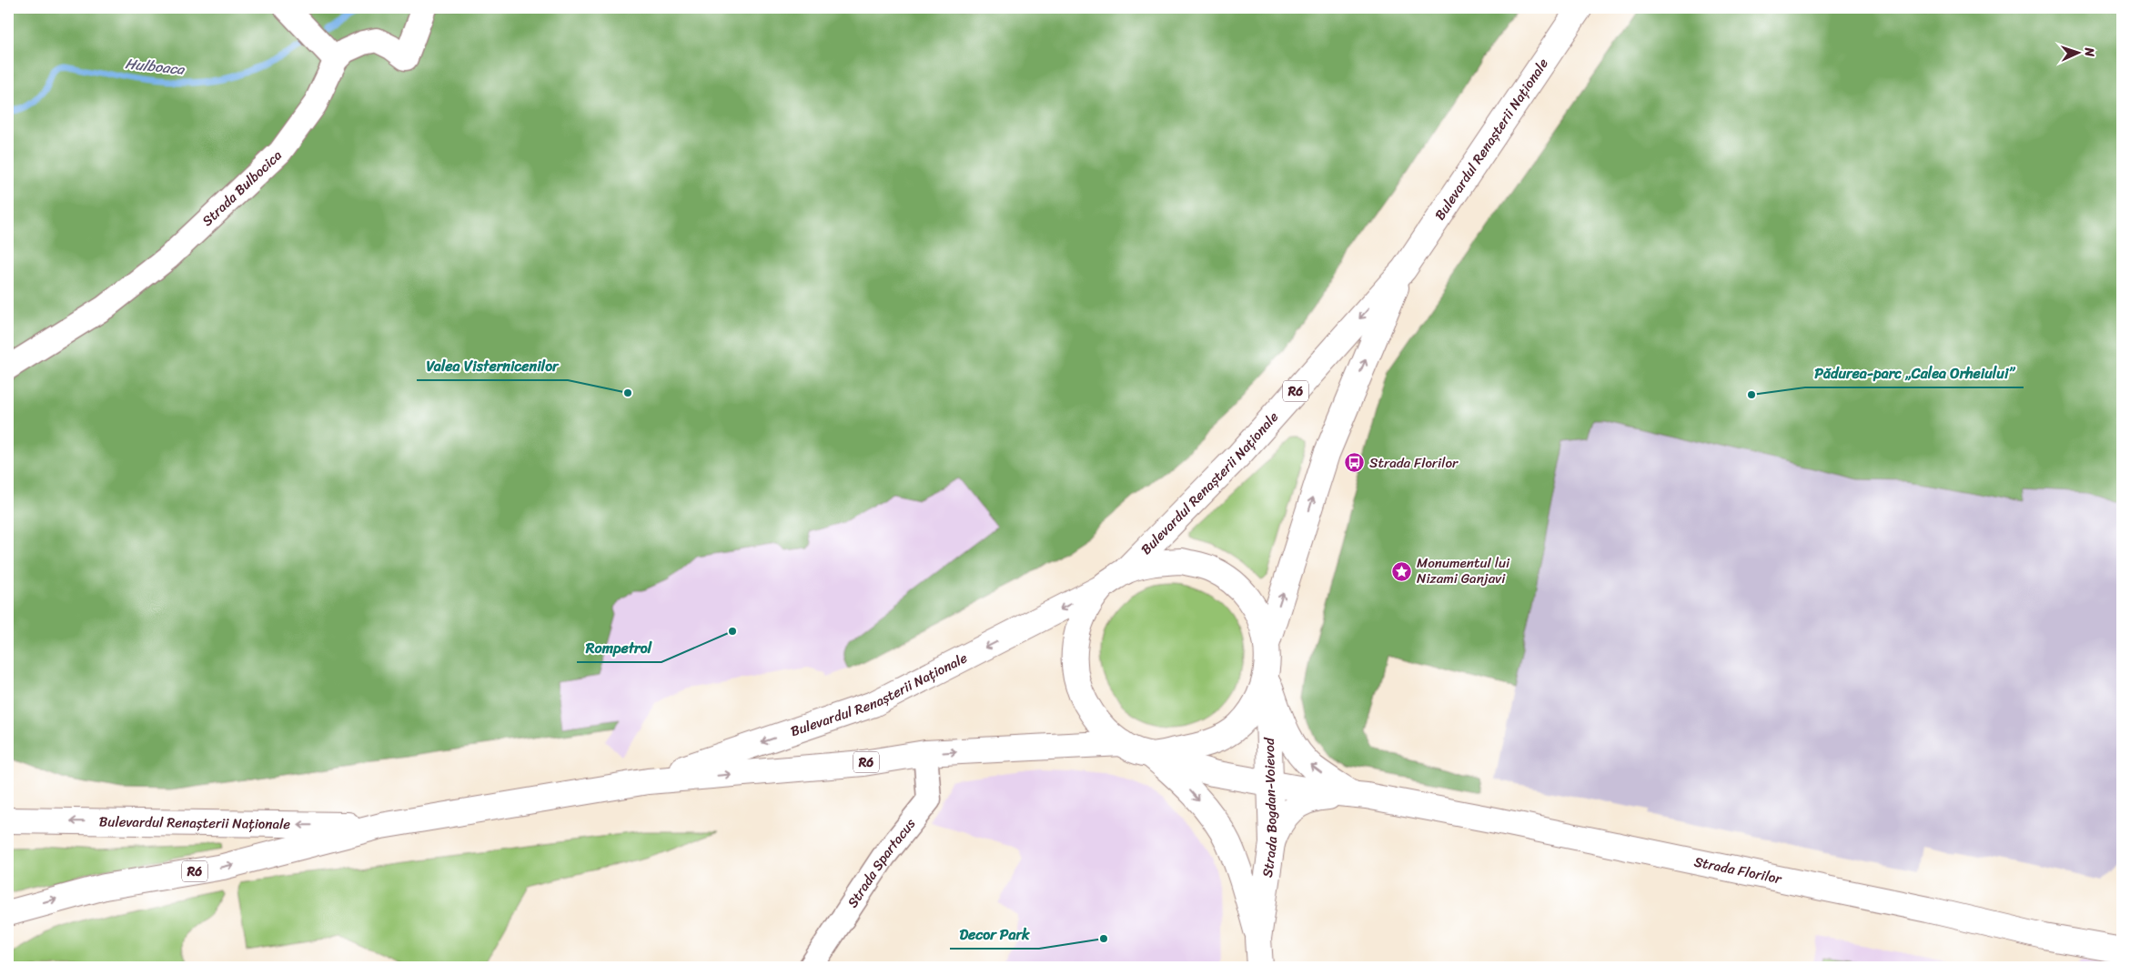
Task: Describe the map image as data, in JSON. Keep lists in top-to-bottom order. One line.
{"streets":{"main road":["Bulevardul Renașterii Naționale","R6","Strada Bogdan-Voievod","Strada Florilor"],"street":["Strada Bulbocica","Strada Spartacus"]},"crossings":[["Bulevardul Renașterii Naționale","R6"],["Bulevardul Renașterii Naționale","Strada Spartacus"],["R6","Strada Bogdan-Voievod"],["R6","Strada Florilor"],["Strada Bogdan-Voievod","Strada Florilor"]],"one_way":["Strada Bogdan-Voievod"],"water":["Hulboaca"],"places":{"other":["Valea Visternicenilor","Pădurea-parc „Calea Orheiului”","Rompetrol","Decor Park"],"bus stop":["Strada Florilor"],"place":["Monumentul lui Nizami Ganjavi"]},"north":"right"}
